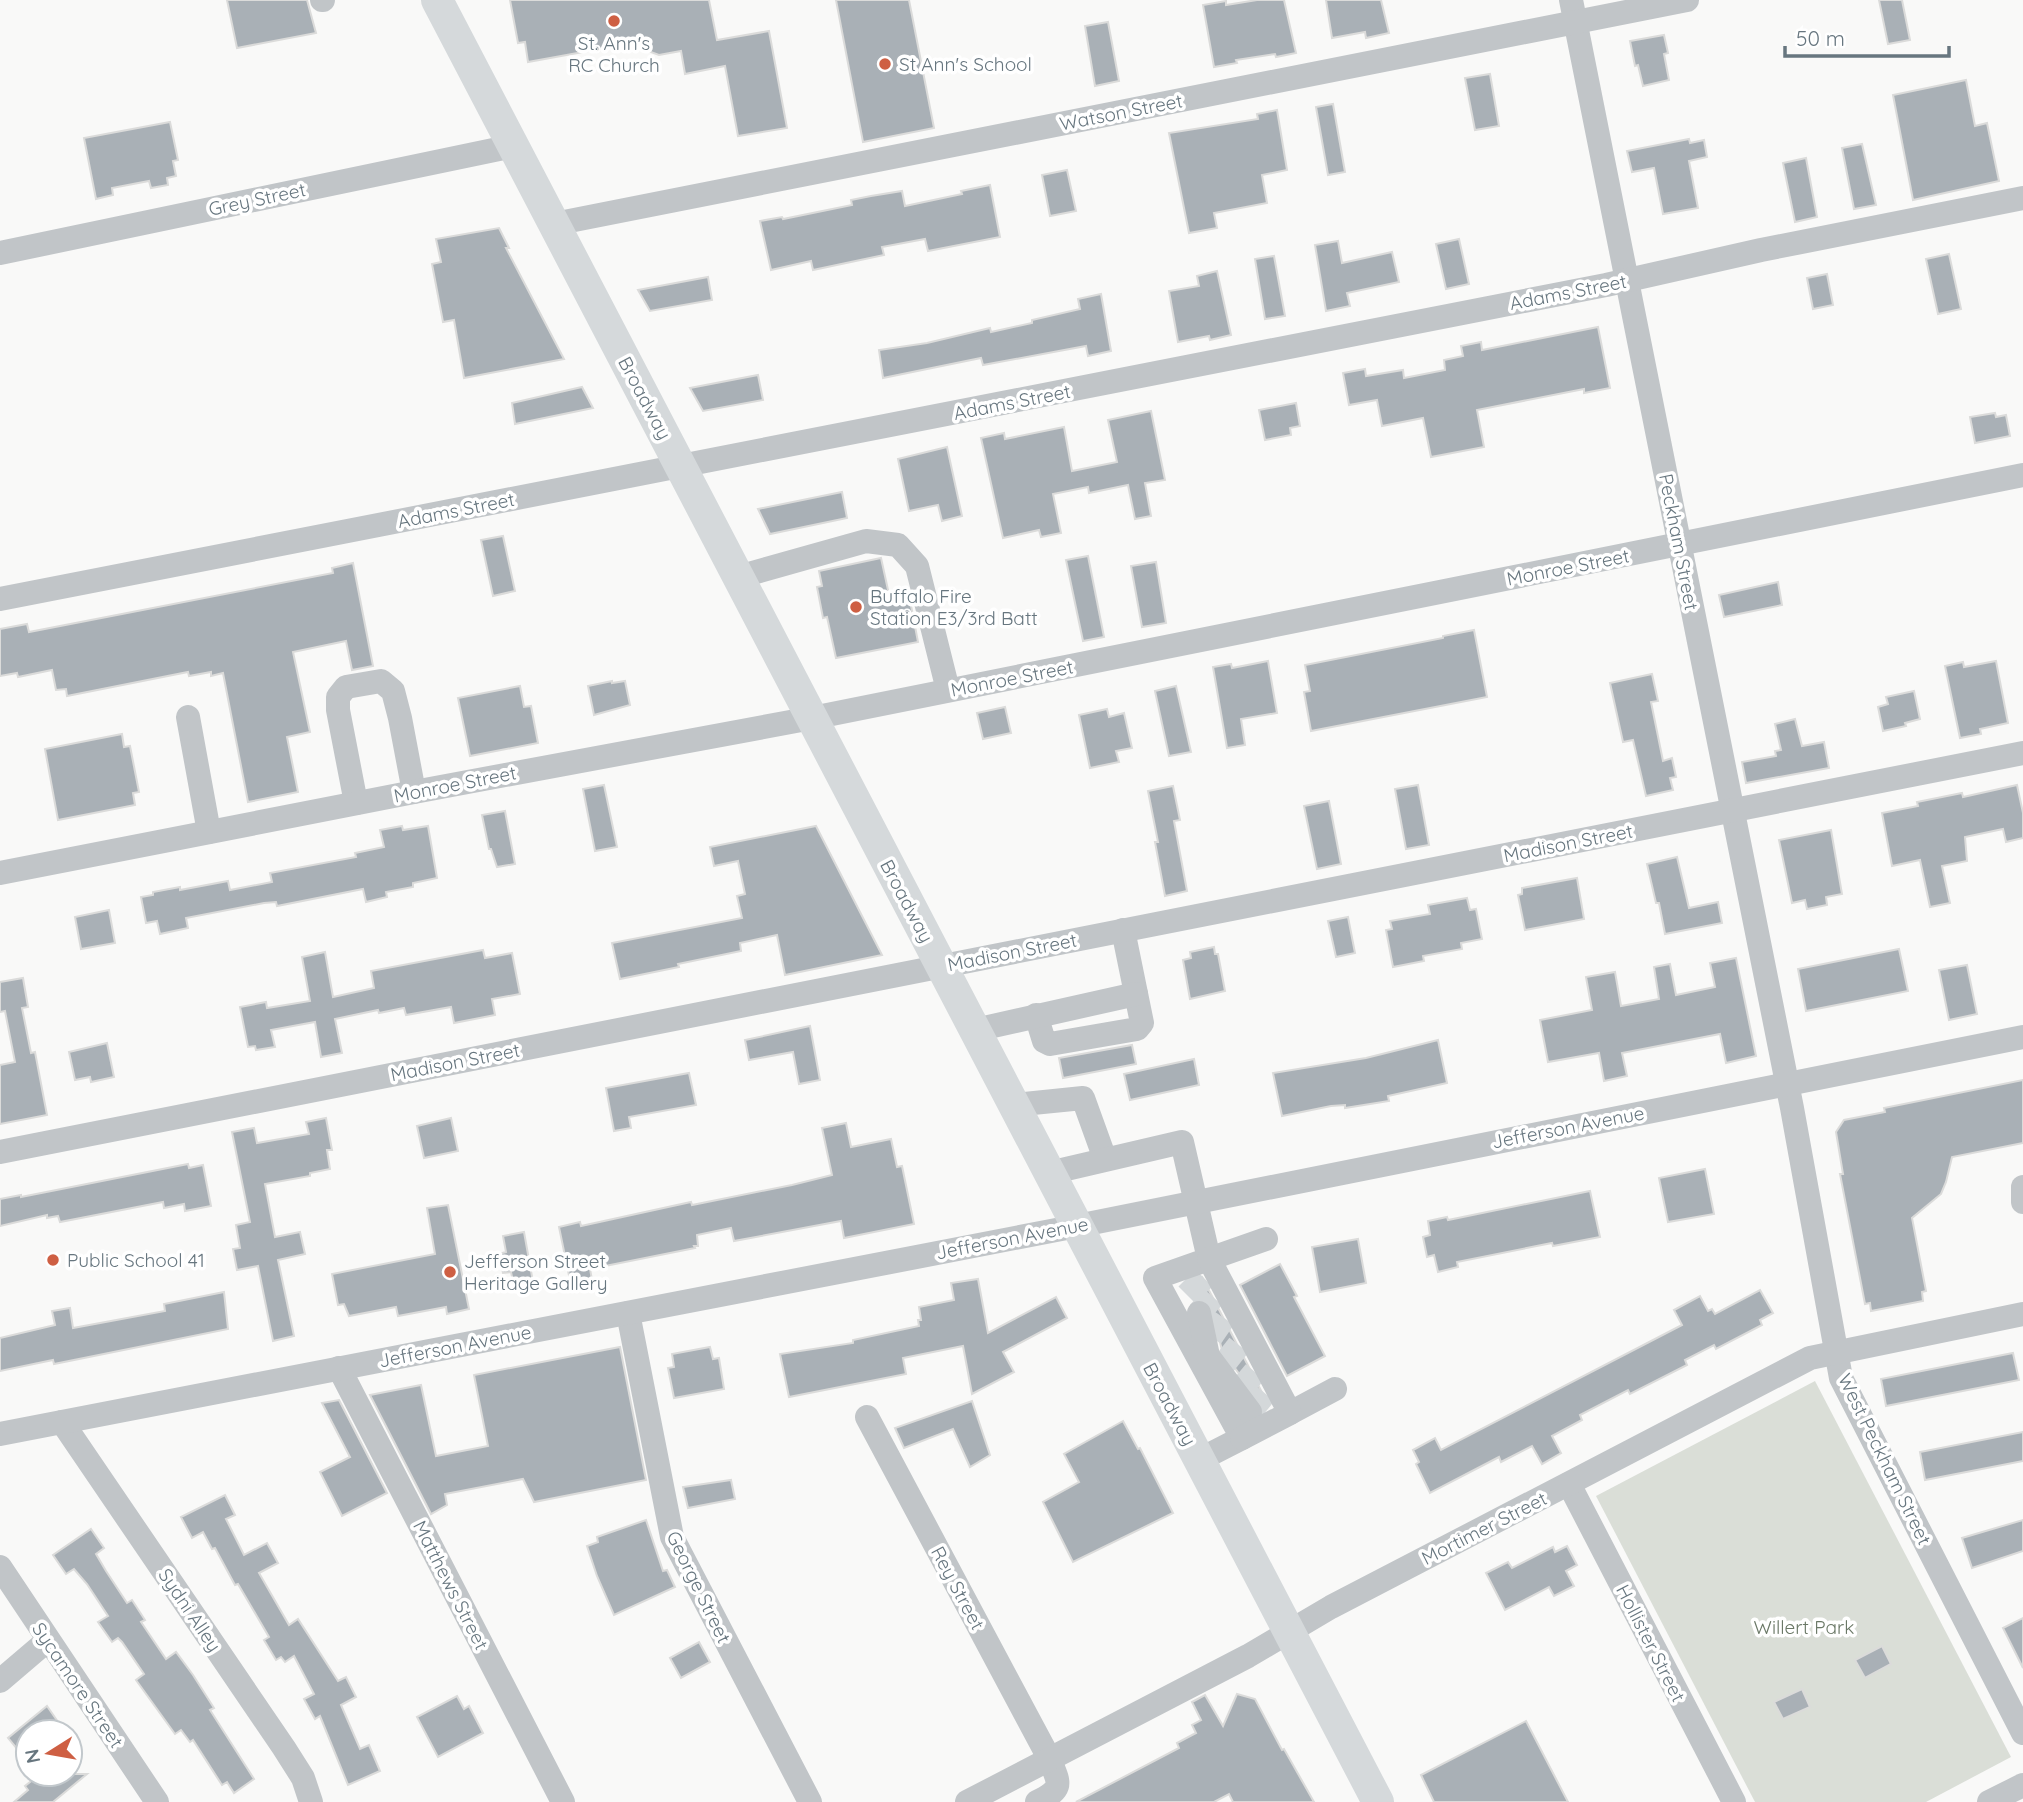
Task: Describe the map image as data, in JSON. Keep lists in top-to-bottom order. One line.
{"streets":{"main road":["Broadway"],"street":["Watson Street","Grey Street","Adams Street","Peckham Street","Monroe Street","Madison Street","Jefferson Avenue","West Peckham Street","Mortimer Street","Matthews Street","George Street","Rey Street","Sydni Alley","Hollister Street","Sycamore Street"]},"crossings":[["Watson Street","Broadway"],["Watson Street","Peckham Street"],["Grey Street","Broadway"],["Adams Street","Broadway"],["Adams Street","Peckham Street"],["Broadway","Monroe Street"],["Broadway","Madison Street"],["Broadway","Jefferson Avenue"],["Broadway","Mortimer Street"],["Peckham Street","Monroe Street"],["Peckham Street","Madison Street"],["Peckham Street","Jefferson Avenue"],["Peckham Street","West Peckham Street"],["Jefferson Avenue","West Peckham Street"],["Jefferson Avenue","Matthews Street"],["Jefferson Avenue","George Street"],["Jefferson Avenue","Sydni Alley"],["West Peckham Street","Mortimer Street"],["Mortimer Street","Rey Street"],["Mortimer Street","Hollister Street"]],"parks":["Willert Park"],"places":["St. Ann's RC Church","St Ann's School","Buffalo Fire Station E3/3rd Batt","Public School 41","Jefferson Street Heritage Gallery"],"scale_bar":"50 m","north":"left"}
